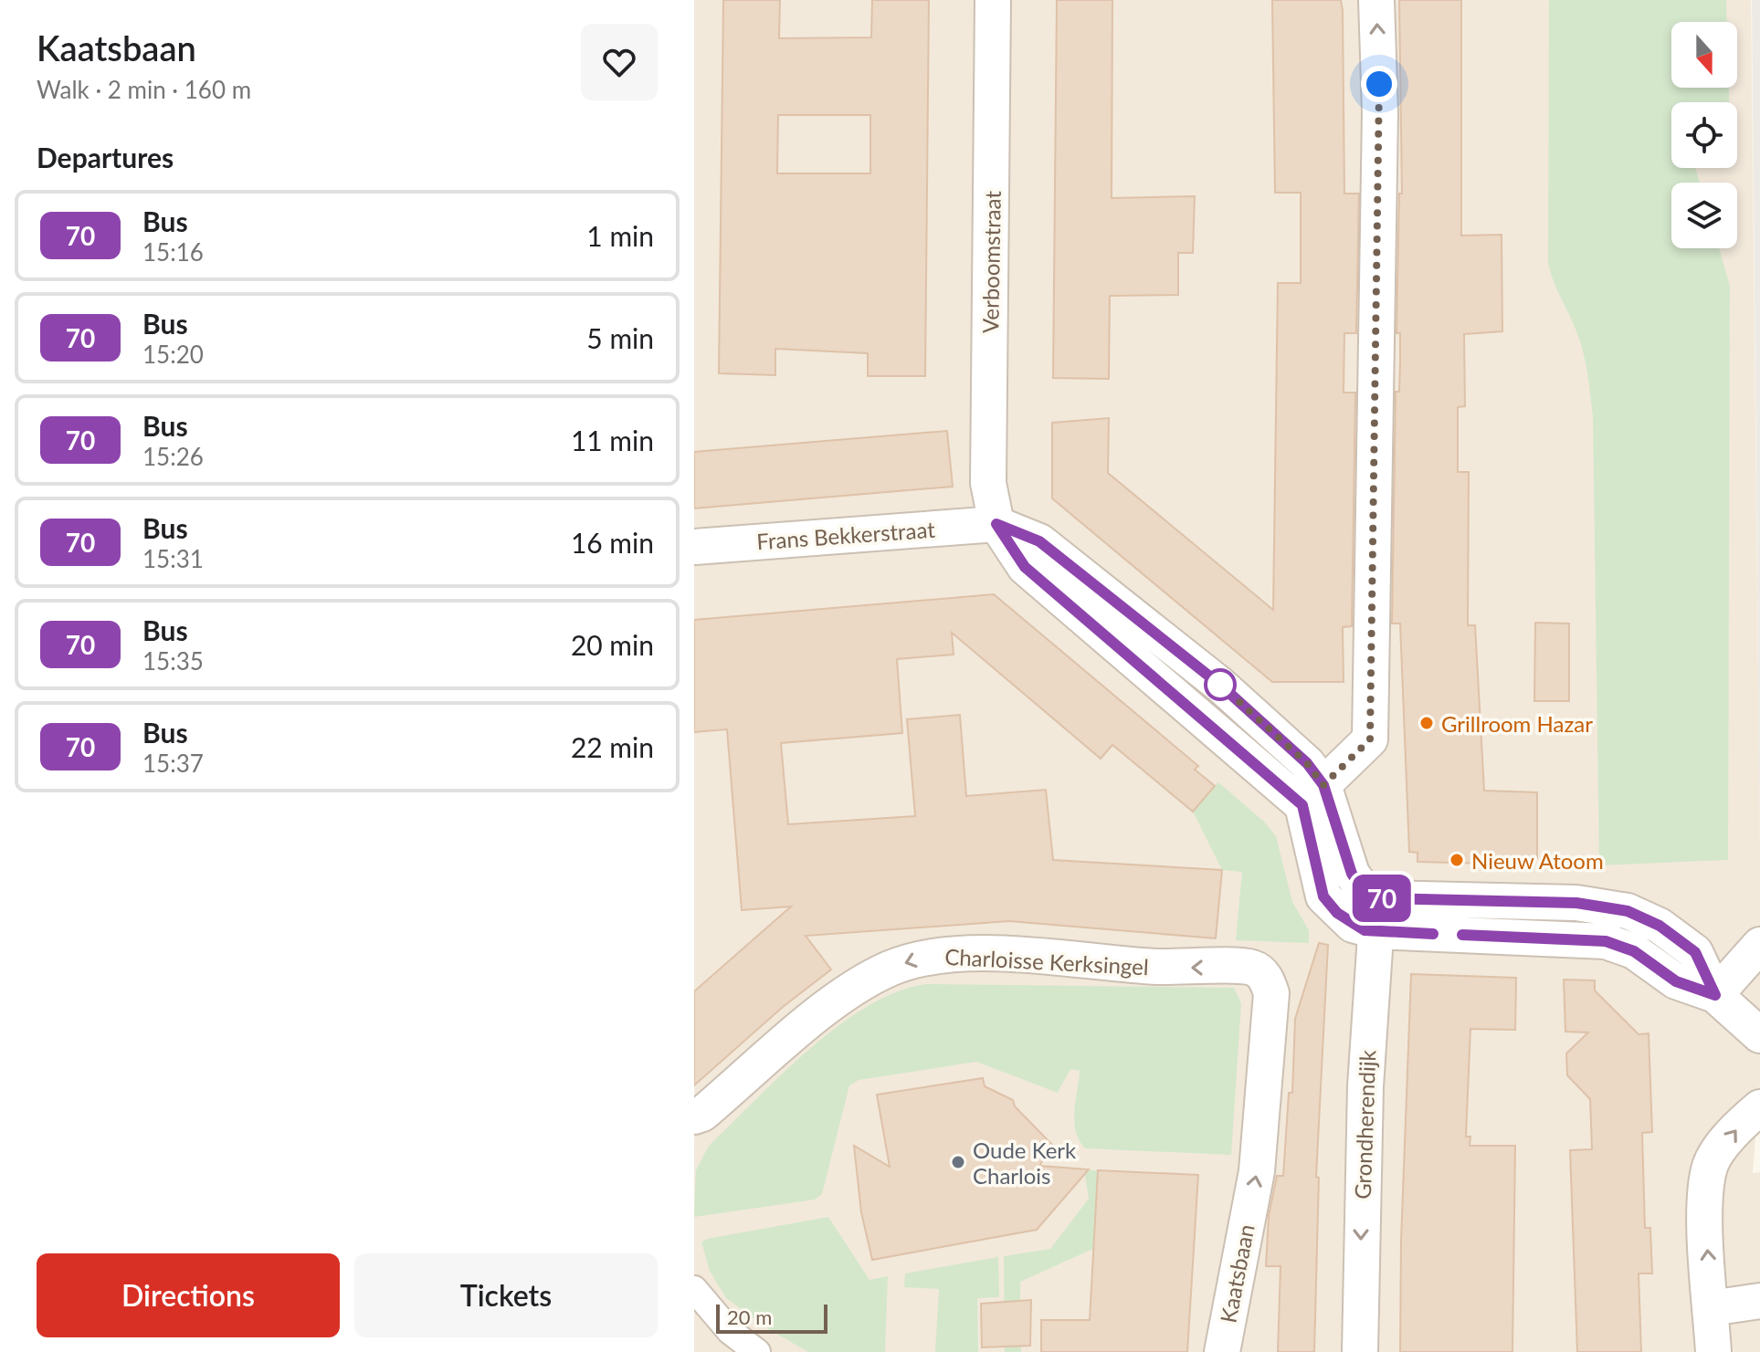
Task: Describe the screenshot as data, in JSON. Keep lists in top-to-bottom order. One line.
{"streets":{"street":["Verboomstraat","Frans Bekkerstraat","Charloisse Kerksingel","Grondherendijk","Kaatsbaan"]},"crossings":[["Verboomstraat","Frans Bekkerstraat"],["Charloisse Kerksingel","Kaatsbaan"]],"one_way":["Charloisse Kerksingel","Grondherendijk","Kaatsbaan"],"places":["Grillroom Hazar","Nieuw Atoom","Oude Kerk Charlois"],"lines":["bus line 70"],"scale_bar":"20 m","north":"bottom","page":{"heading":[["Kaatsbaan","Walk · 2 min · 160 m"],"Departures"],"on_map":"70","list":[{"mark":"70","name":"Bus","note":"15:16","value":"1 min"},{"mark":"70","name":"Bus","note":"15:20","value":"5 min"},{"mark":"70","name":"Bus","note":"15:26","value":"11 min"},{"mark":"70","name":"Bus","note":"15:31","value":"16 min"},{"mark":"70","name":"Bus","note":"15:35","value":"20 min"},{"mark":"70","name":"Bus","note":"15:37","value":"22 min"}],"buttons":["Directions","Tickets"],"scale":"20 m"}}
